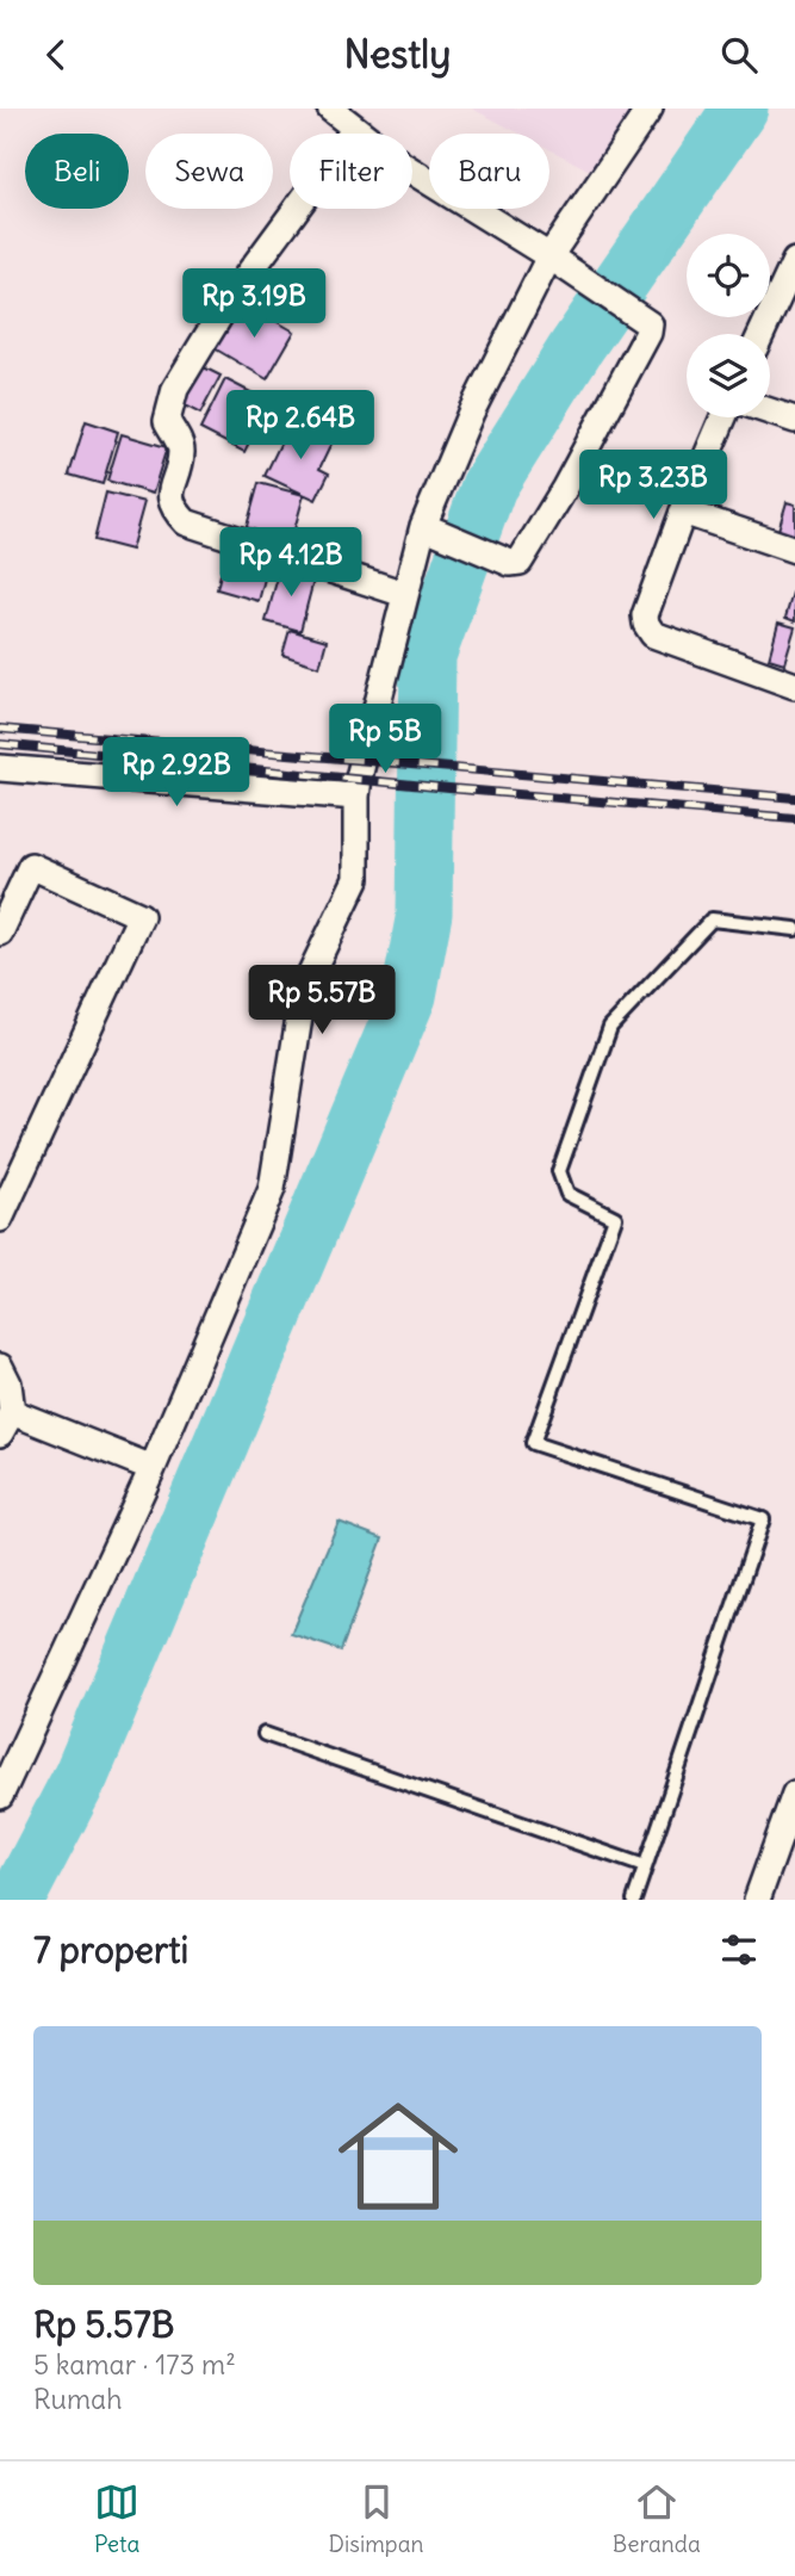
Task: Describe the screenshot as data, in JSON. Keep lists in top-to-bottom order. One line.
{"page":{"header":"Nestly","chip":["Beli","Sewa","Filter","Baru"],"price":["Rp 3.19B","Rp 2.64B","Rp 3.23B","Rp 4.12B","Rp 5B","Rp 2.92B","Rp 5.57B"],"heading":"7 properti","list":[{"name":"Rp 5.57B","note":"5 kamar · 173 m² · Rumah"}],"tabs":["Peta","Disimpan","Beranda"]}}
